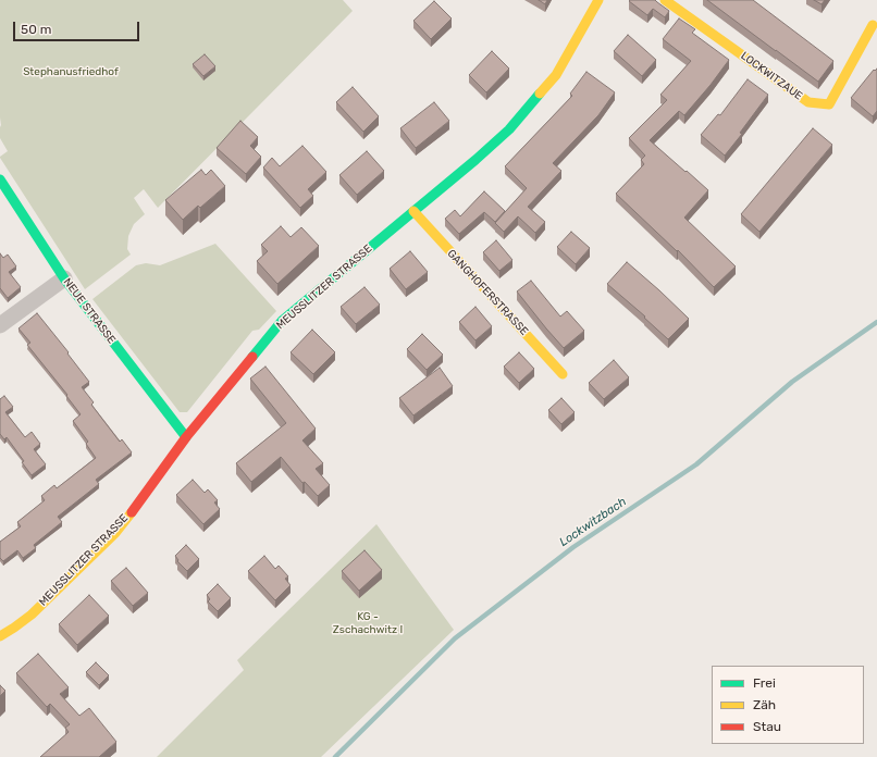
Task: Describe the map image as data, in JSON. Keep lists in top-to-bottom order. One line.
{"streets":{"street":["LOCKWITZAUE","MEUSSLITZER STRASSE","GANGHOFERSTRASSE","NEUE STRASSE"]},"crossings":[["MEUSSLITZER STRASSE","GANGHOFERSTRASSE"],["MEUSSLITZER STRASSE","NEUE STRASSE"]],"water":["Lockwitzbach"],"parks":["Stephanusfriedhof","KG - Zschachwitz I"],"legend":["Frei","Zäh","Stau"],"scale_bar":"50 m"}
